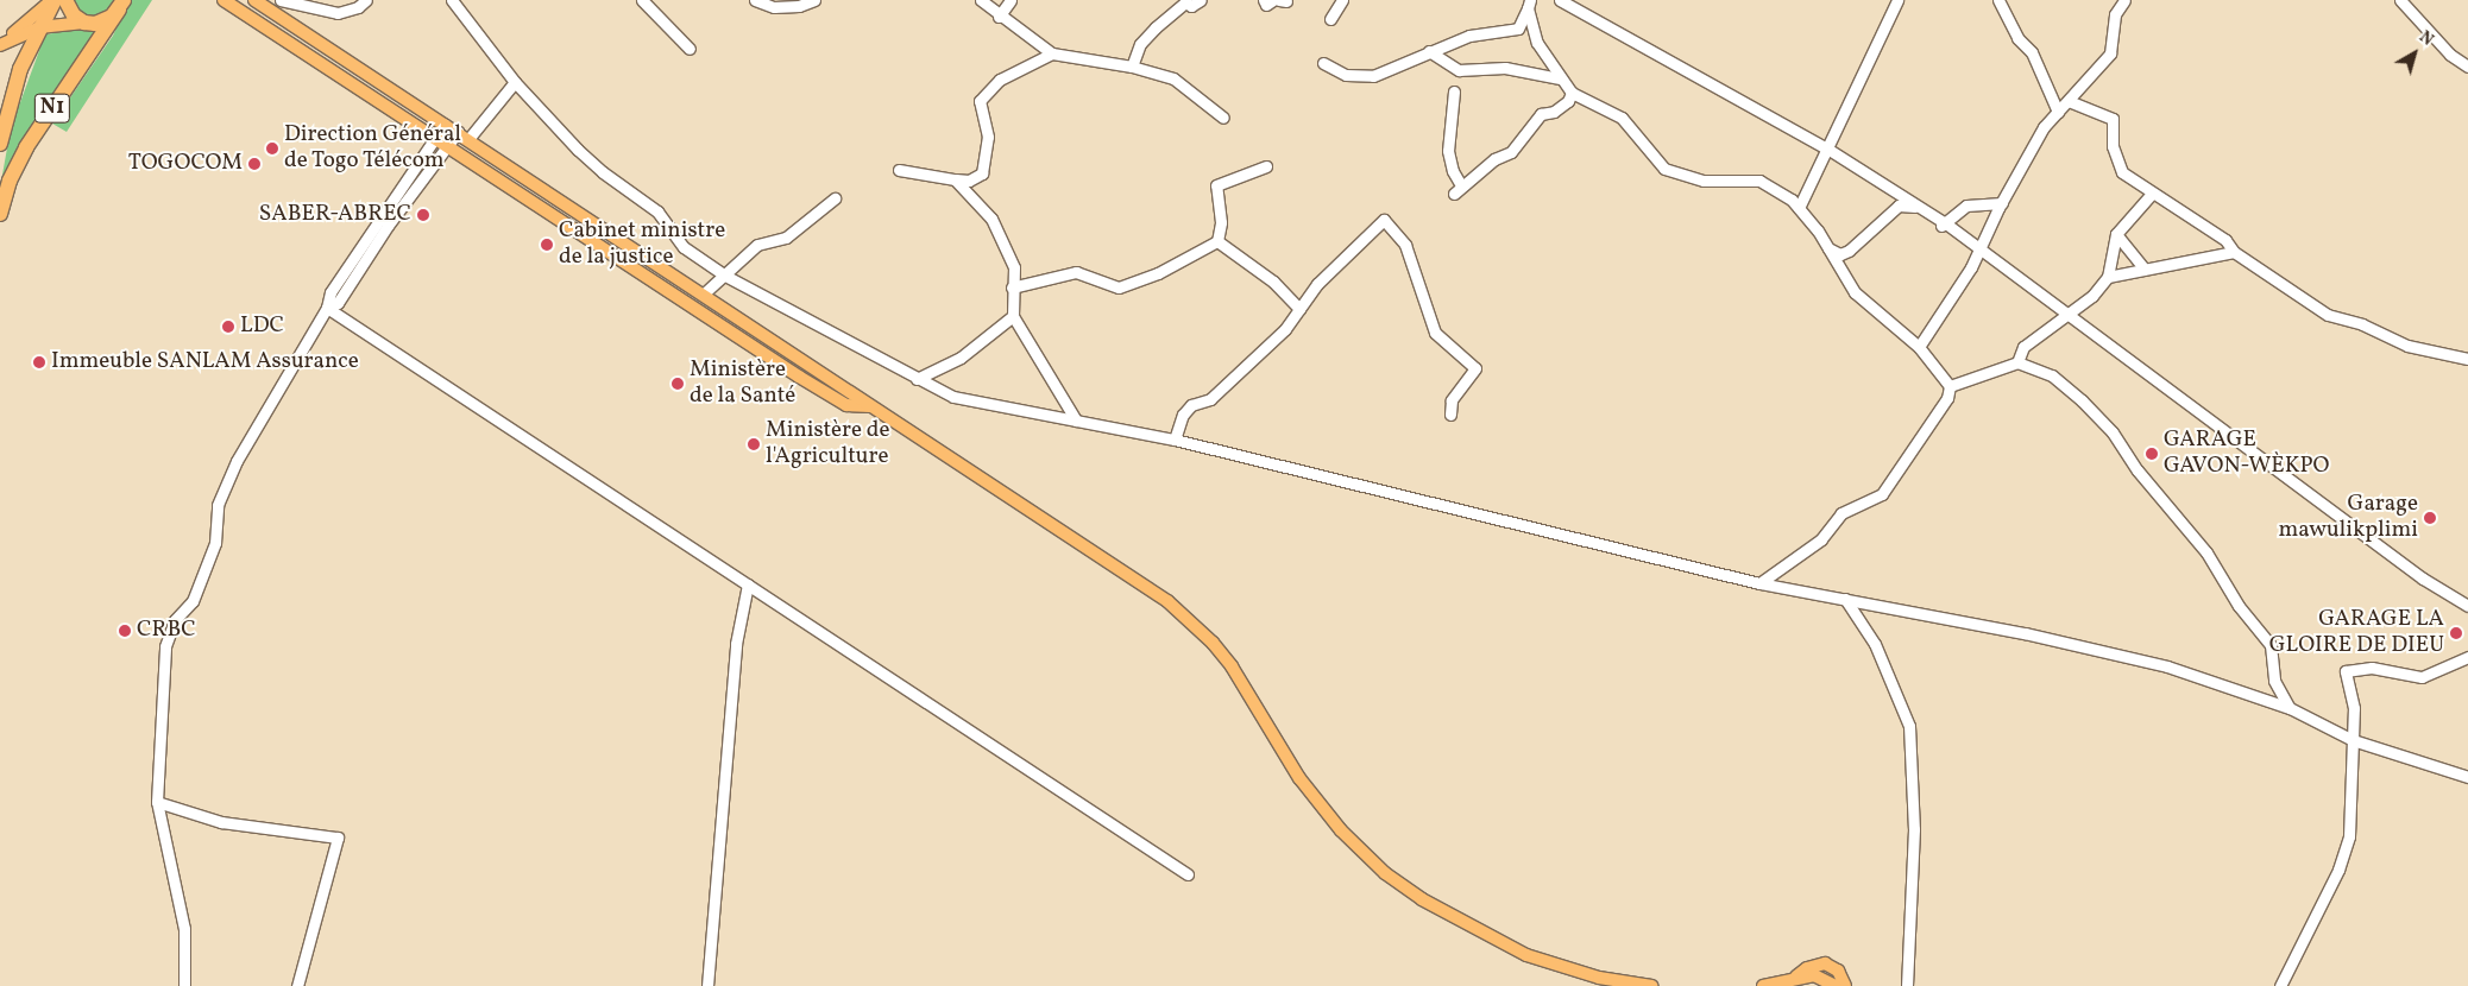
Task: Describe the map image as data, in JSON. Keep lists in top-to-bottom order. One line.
{"streets":{"highway":["N1"]},"places":["Direction Général de Togo Télécom","TOGOCOM","SABER-ABREC","Cabinet ministre de la justice","LDC","Immeuble SANLAM Assurance","Ministère de la Santé","Ministère de l'Agriculture","GARAGE GAVON-WÈKPO","Garage mawulikplimi","CRBC","GARAGE LA GLOIRE DE DIEU"],"north":"top right"}
